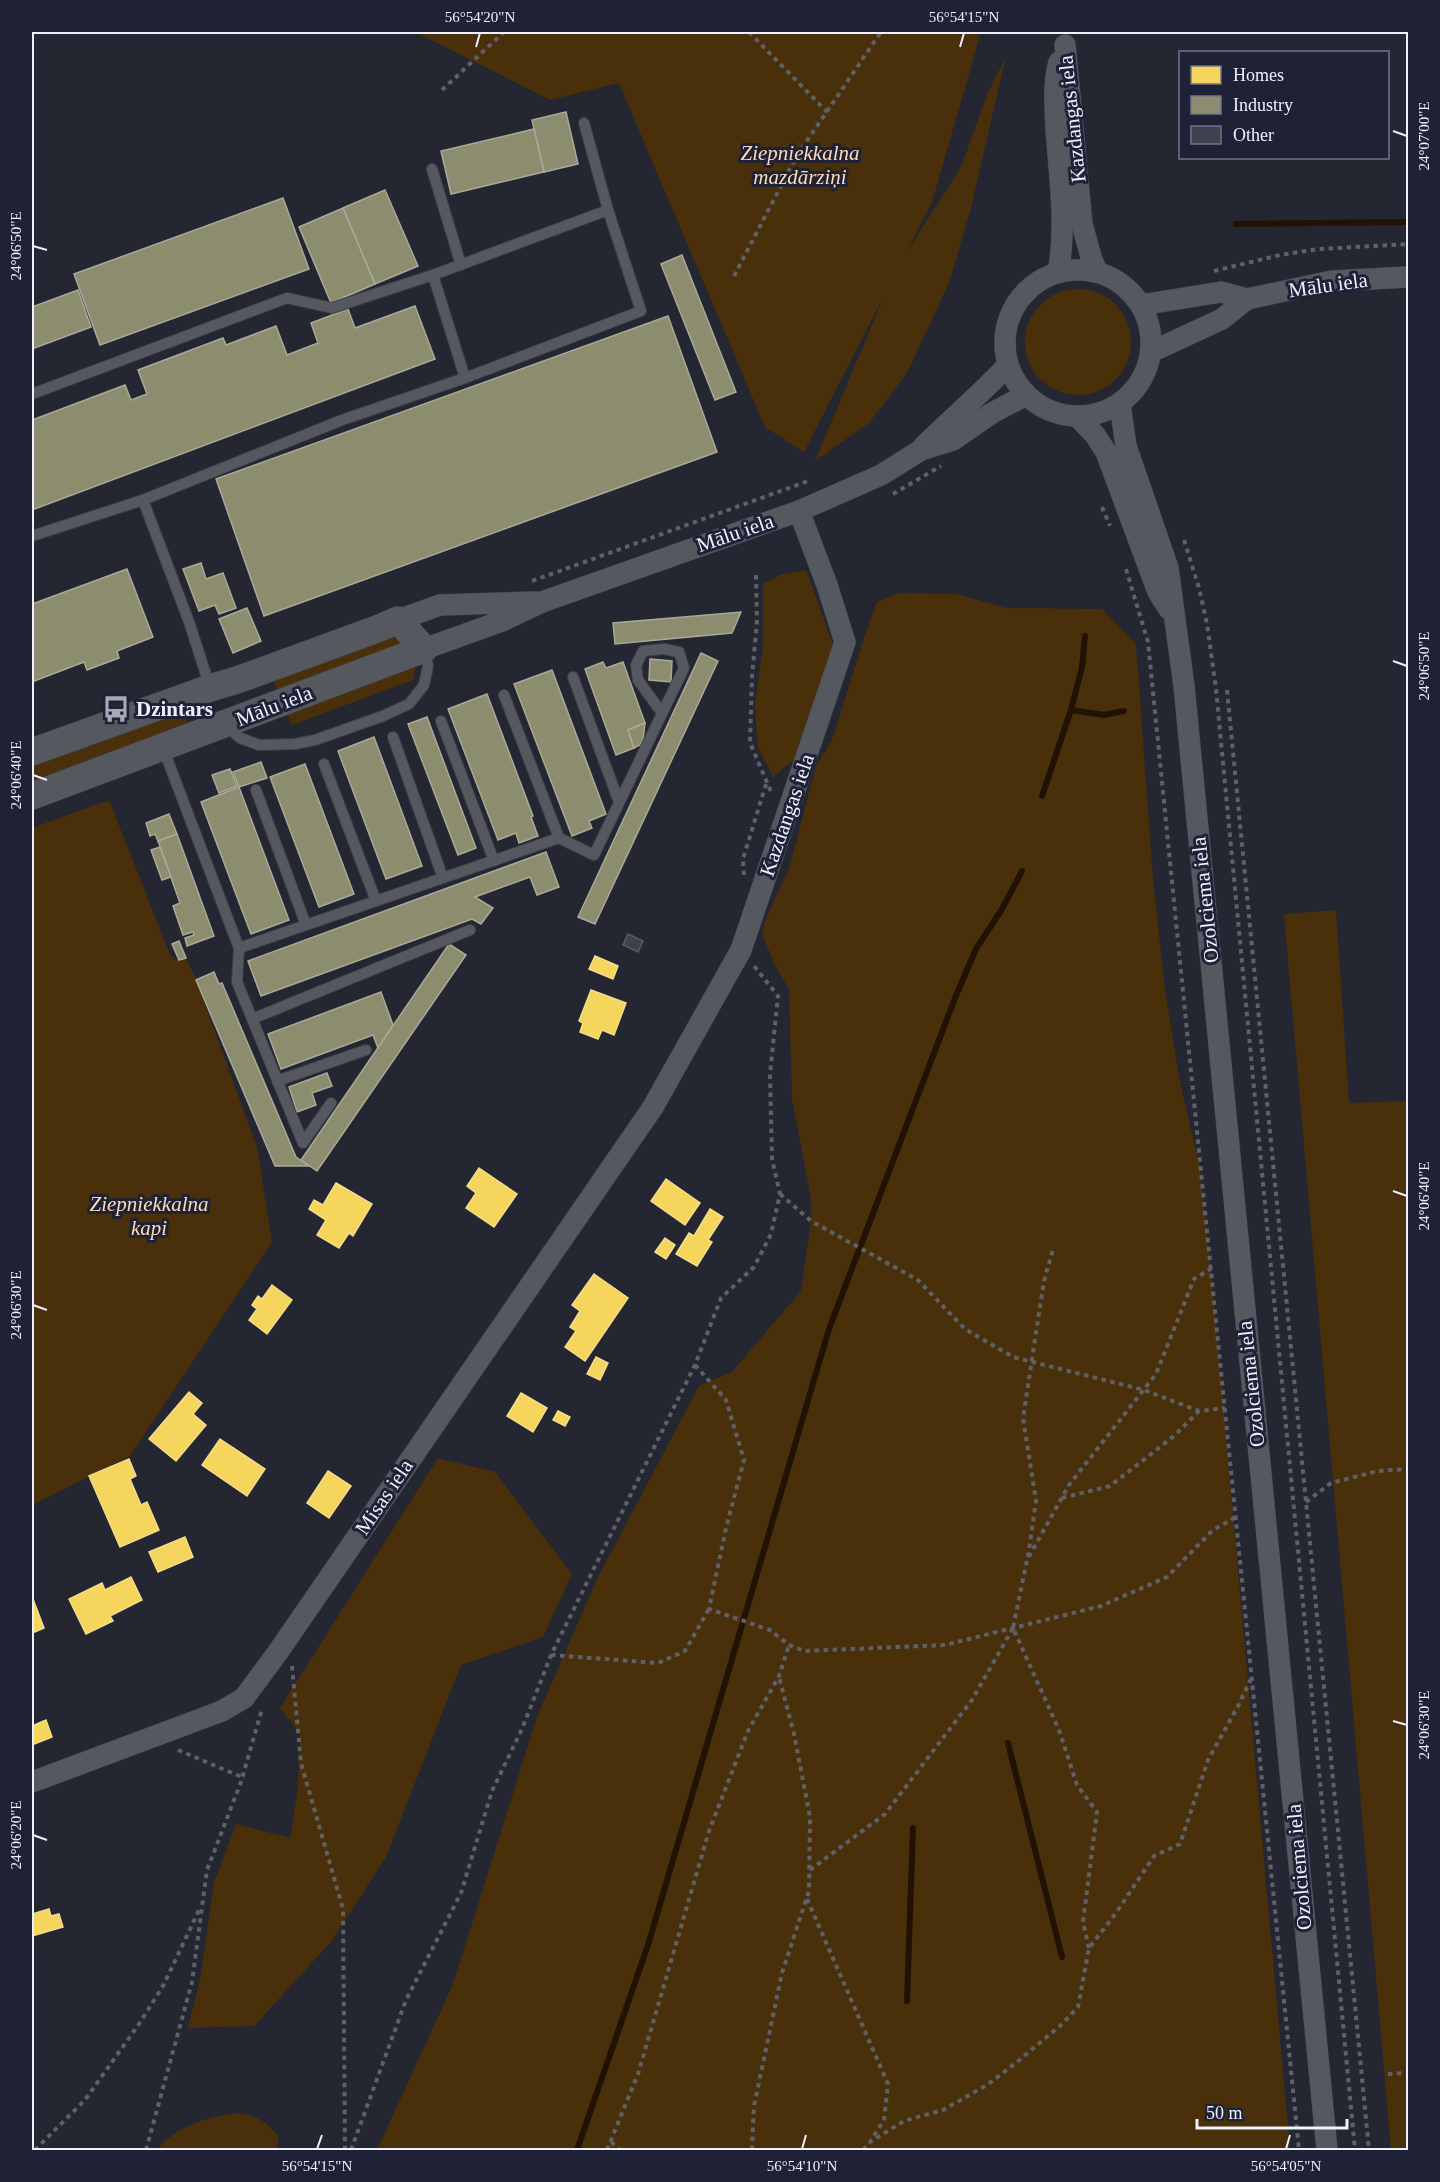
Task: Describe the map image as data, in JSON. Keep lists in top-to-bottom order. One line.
{"streets":{"street":["Kazdangas iela","Mālu iela","Ozolciema iela","Misas iela"]},"crossings":[["Kazdangas iela","Mālu iela"],["Kazdangas iela","Ozolciema iela"],["Kazdangas iela","Misas iela"],["Mālu iela","Ozolciema iela"]],"parks":["Ziepniekkalna mazdārziņi","Ziepniekkalna kapi"],"places":{"bus stop":["Dzintars"]},"legend":["Homes","Industry","Other"],"scale_bar":"50 m","coordinates":["56°54'20\"N","56°54'15\"N","24°07'00\"E","24°06'50\"E","24°06'40\"E","24°06'30\"E","24°06'20\"E","56°54'10\"N","56°54'05\"N"]}
